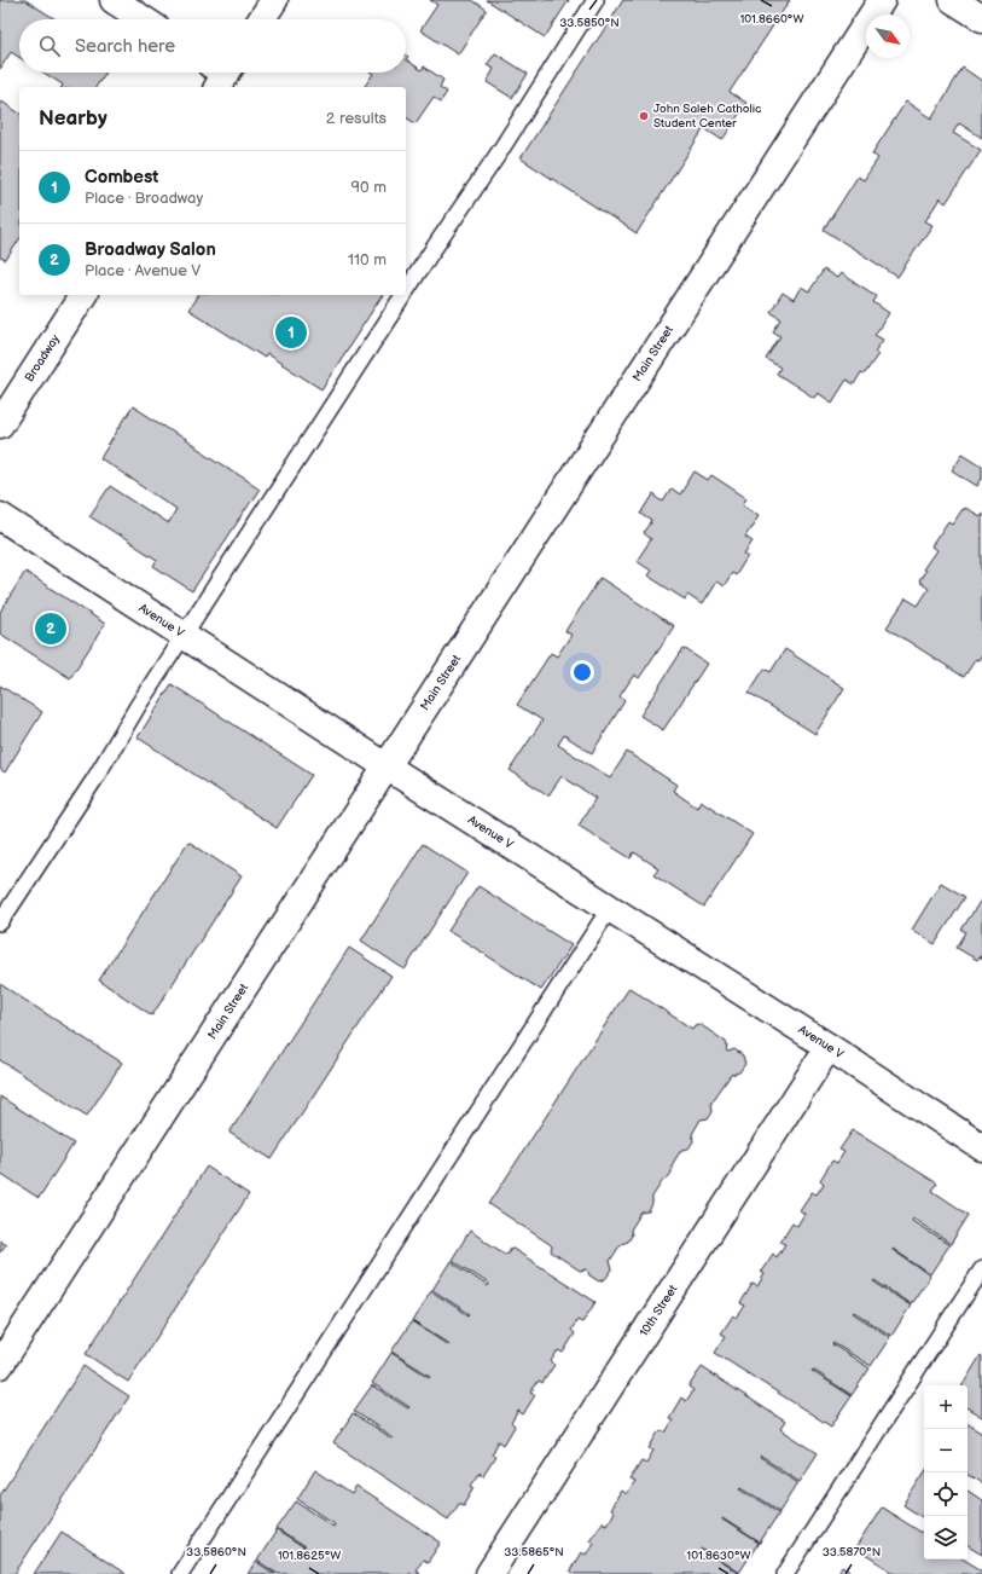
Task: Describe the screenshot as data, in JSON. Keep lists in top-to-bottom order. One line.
{"streets":{"street":["Main Street","Broadway","Avenue V","10th Street"]},"crossings":[["Main Street","Avenue V"],["Avenue V","10th Street"]],"places":["John Saleh Catholic Student Center"],"north":"bottom right","page":{"search":"Search here","heading":["Nearby","2 results"],"list":[{"mark":"1","name":"Combest","note":"Place · Broadway","value":"90 m"},{"mark":"2","name":"Broadway Salon","note":"Place · Avenue V","value":"110 m"}],"pins":["1","2"],"map_buttons":["+","−"]},"coordinates":["101.8660°W","33.5850°N","33.5860°N","33.5865°N","33.5870°N","101.8625°W","101.8630°W"]}
